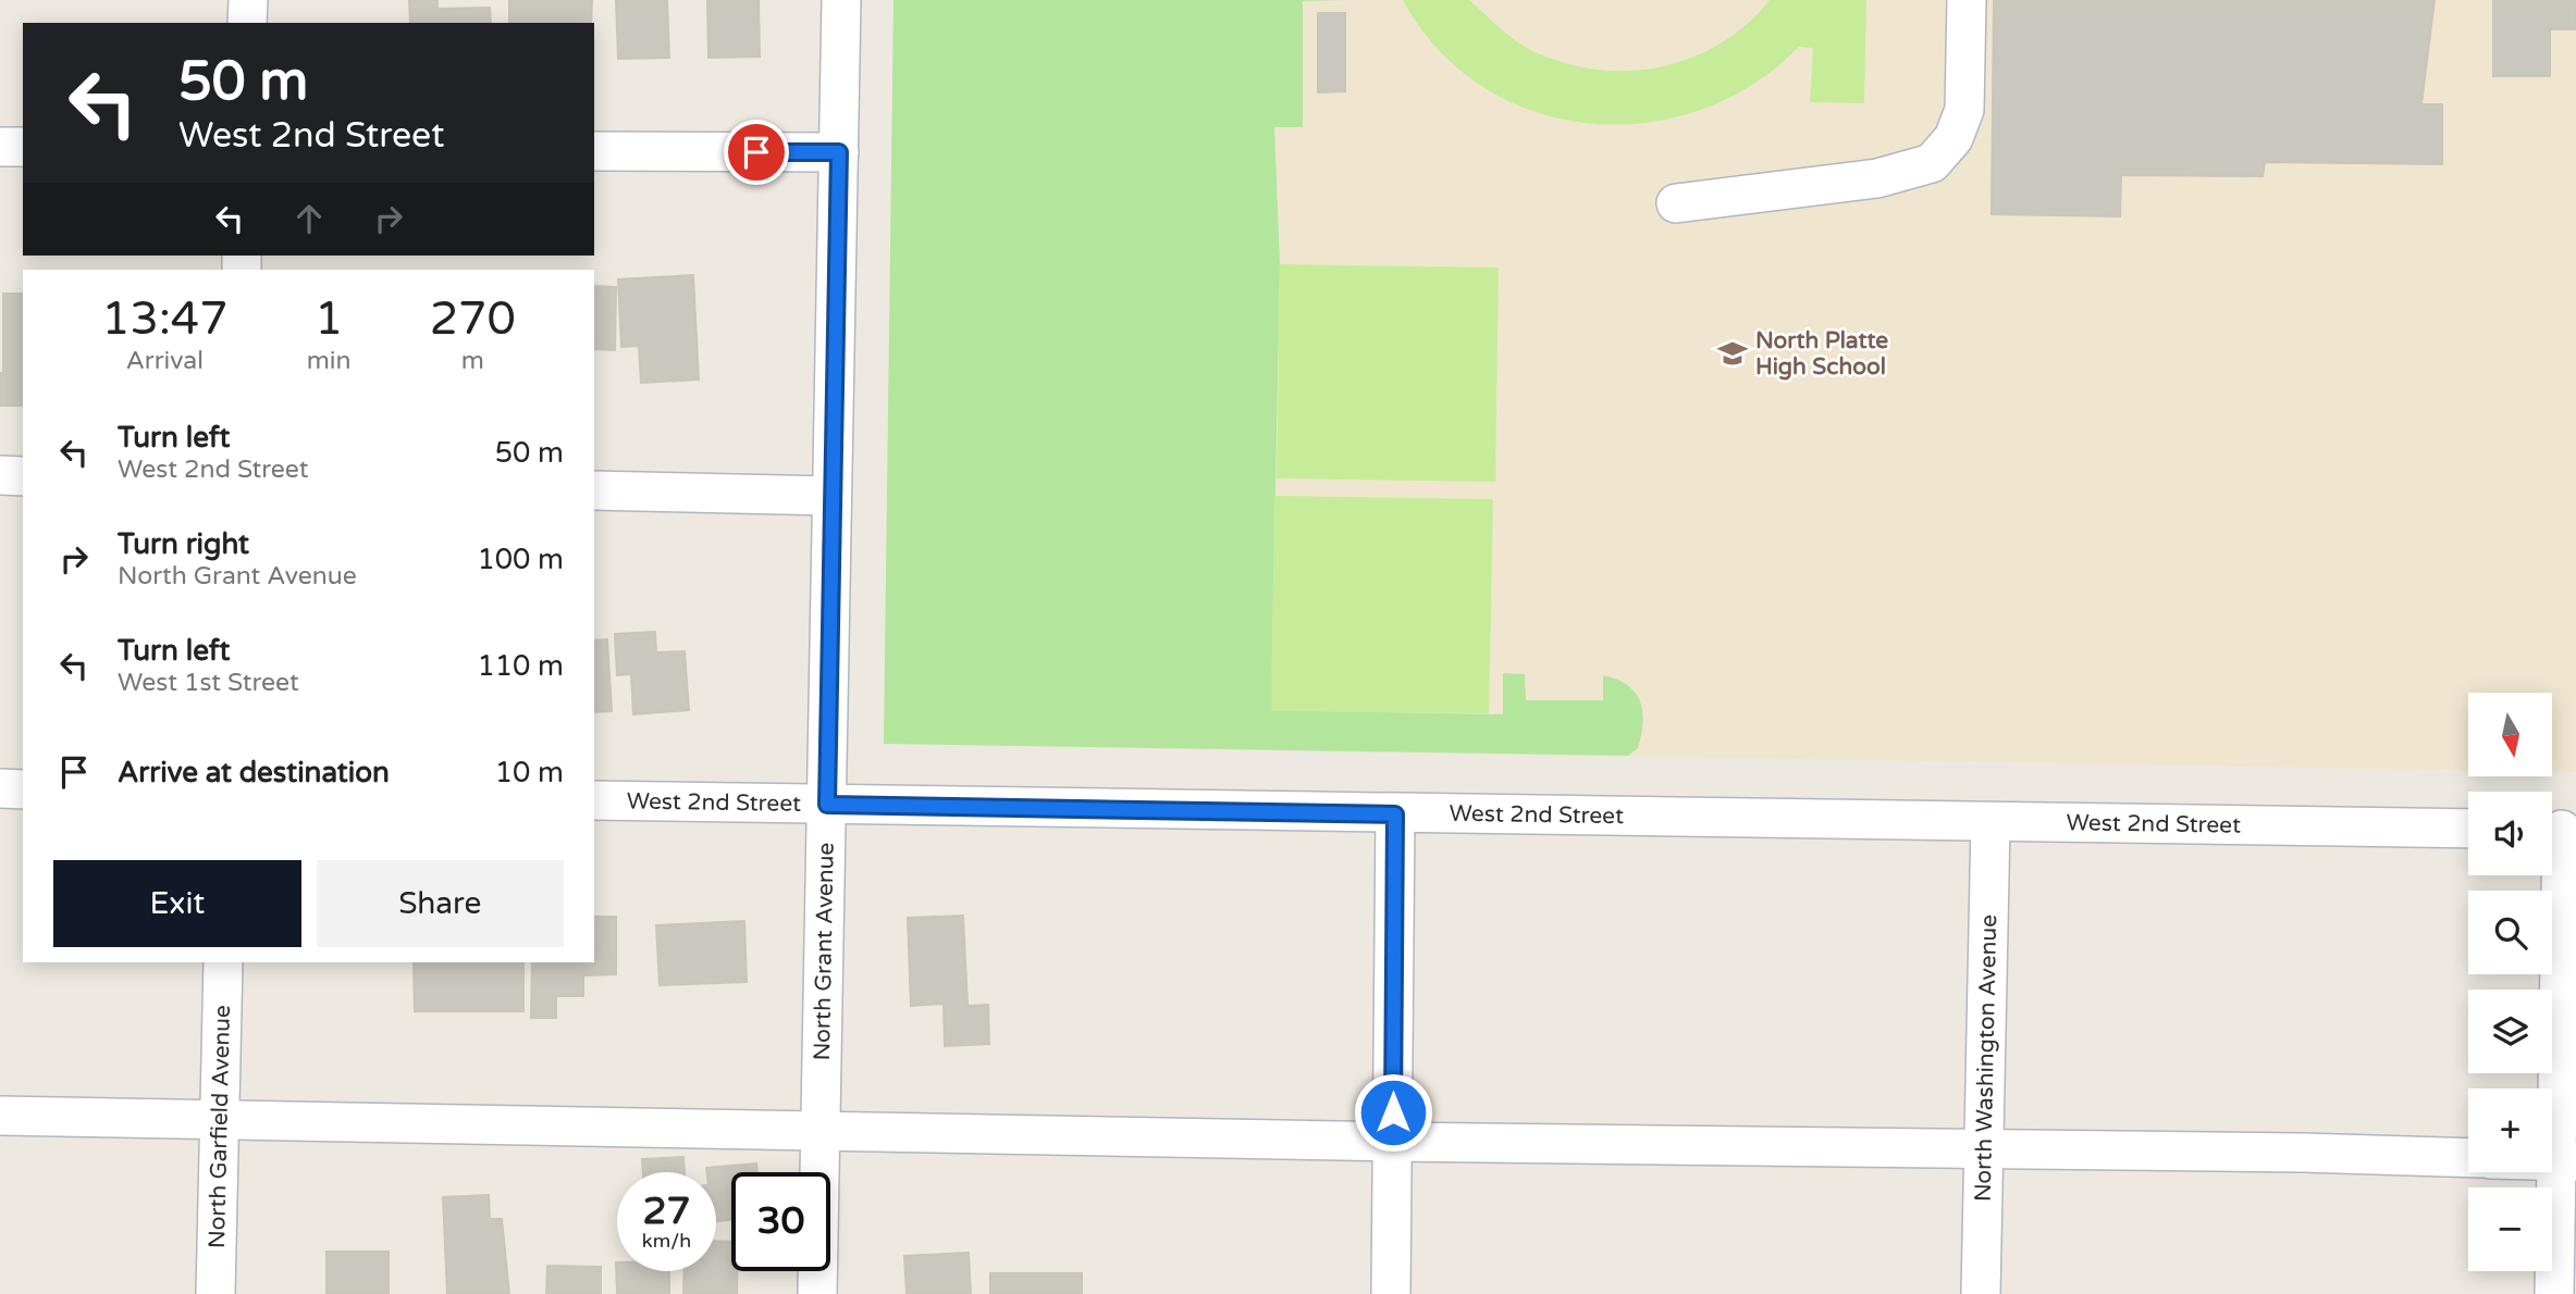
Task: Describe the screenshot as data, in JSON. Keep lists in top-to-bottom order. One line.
{"streets":{"street":["West 2nd Street","North Grant Avenue","North Washington Avenue","North Garfield Avenue"]},"crossings":[["West 2nd Street","North Grant Avenue"],["West 2nd Street","North Washington Avenue"]],"places":{"school or university":["North Platte High School"]},"north":"bottom","page":{"turn":["50 m","West 2nd Street"],"eta":["13:47","Arrival","1","min","270","m"],"list":[{"name":"Turn left","note":"West 2nd Street","value":"50 m"},{"name":"Turn right","note":"North Grant Avenue","value":"100 m"},{"name":"Turn left","note":"West 1st Street","value":"110 m"},{"name":"Arrive at destination","value":"10 m"}],"map_buttons":["+","−"],"buttons":["Exit","Share"],"speed":"27 km/h","limit":"30"}}
